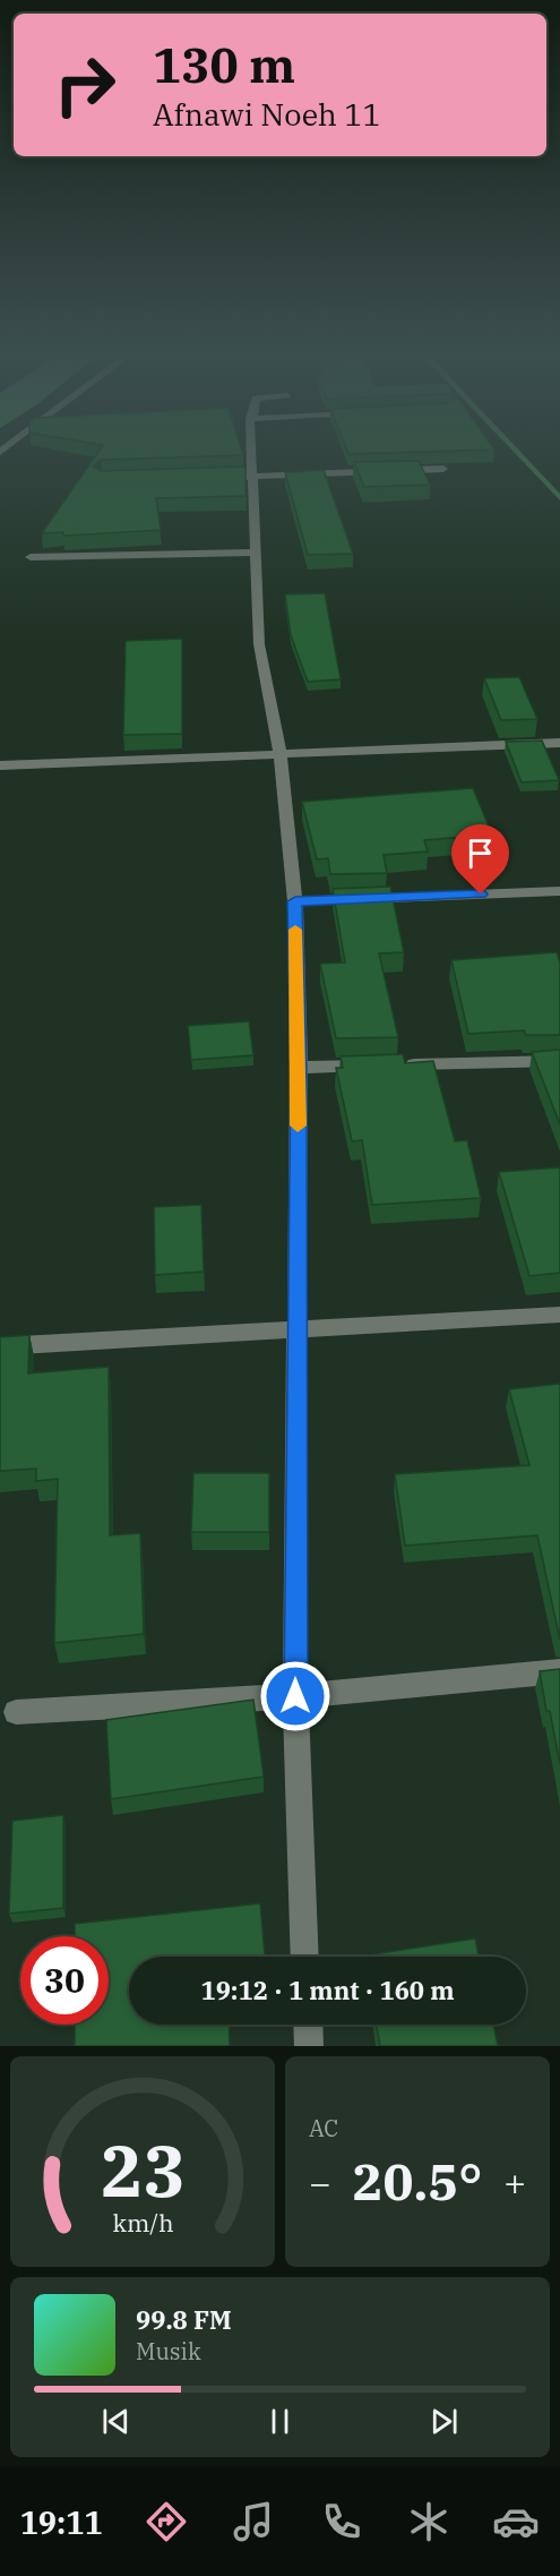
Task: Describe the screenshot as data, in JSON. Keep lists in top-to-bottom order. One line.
{"page":{"turn":["130 m","Afnawi Noeh 11"],"limit":"30","trip":"19:12 · 1 mnt · 160 m","tile":"AC","heat":["−","20.5°","+"],"song":["99.8 FM","Musik"],"tabs":"19:11","gauge":["23","km/h"]}}
